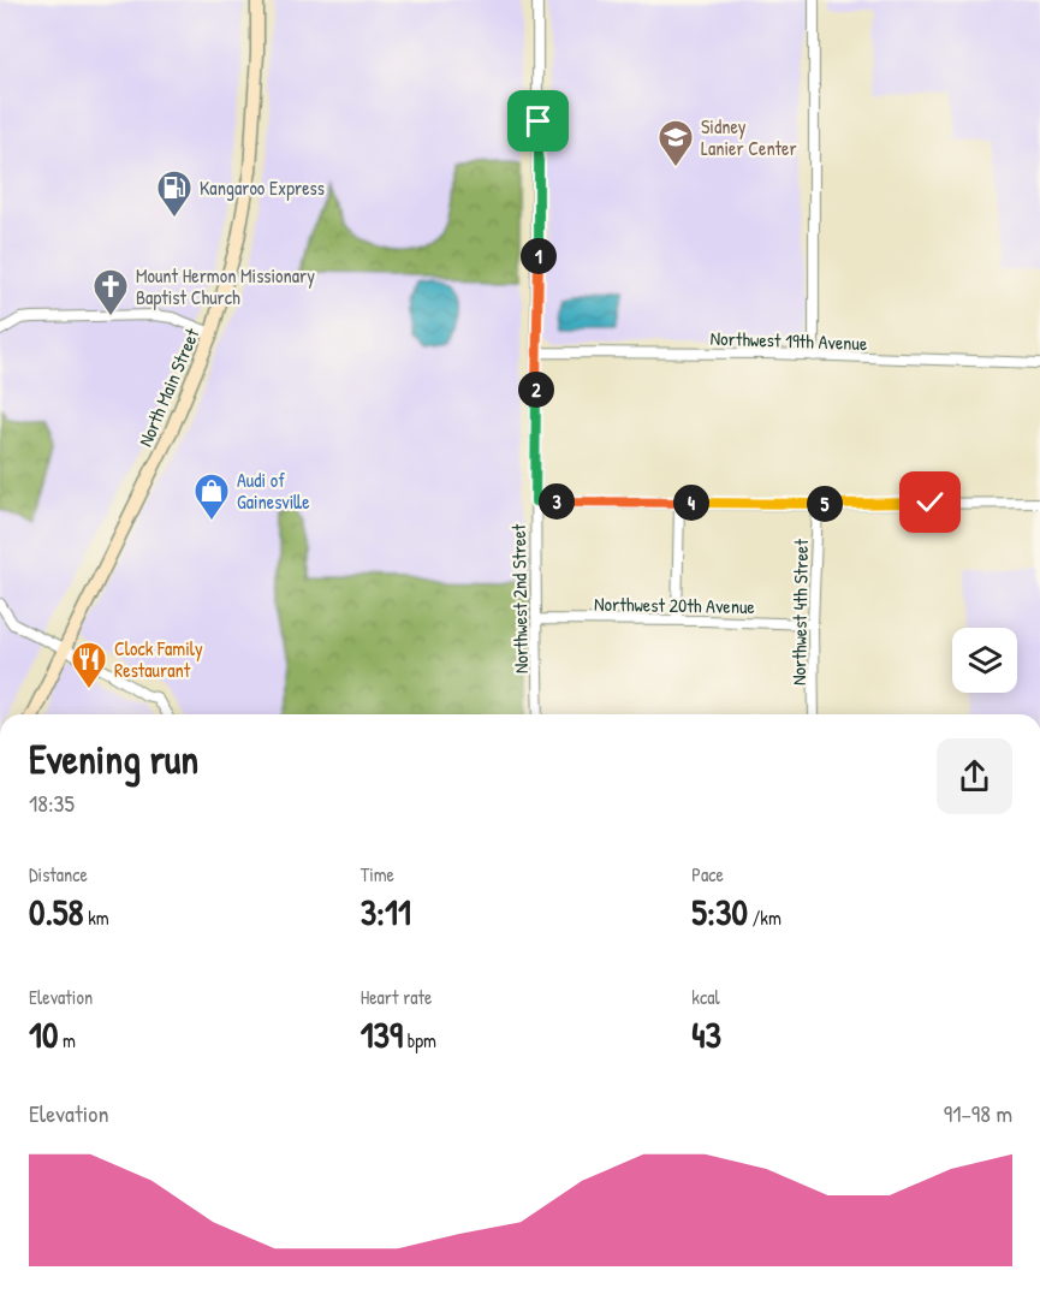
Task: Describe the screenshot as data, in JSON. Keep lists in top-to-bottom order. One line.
{"streets":{"main road":["North Main Street"],"street":["Northwest 19th Avenue","Northwest 2nd Street","Northwest 20th Avenue","Northwest 4th Street"]},"crossings":[["Northwest 19th Avenue","Northwest 2nd Street"],["Northwest 2nd Street","Northwest 20th Avenue"],["Northwest 20th Avenue","Northwest 4th Street"]],"places":{"school or university":["Sidney Lanier Center"],"fuel station":["Kangaroo Express"],"church":["Mount Hermon Missionary Baptist Church"],"shop":["Audi of Gainesville"],"restaurant":["Clock Family Restaurant"]},"page":{"pins":["1","2","3","4","5"],"heading":["Evening run","18:35"],"stats":[["Distance","0.58 km"],["Time","3:11"],["Pace","5:30 /km"],["Elevation","10 m"],["Heart rate","139 bpm"],["kcal","43"]],"chart":["Elevation","91–98 m"]}}
